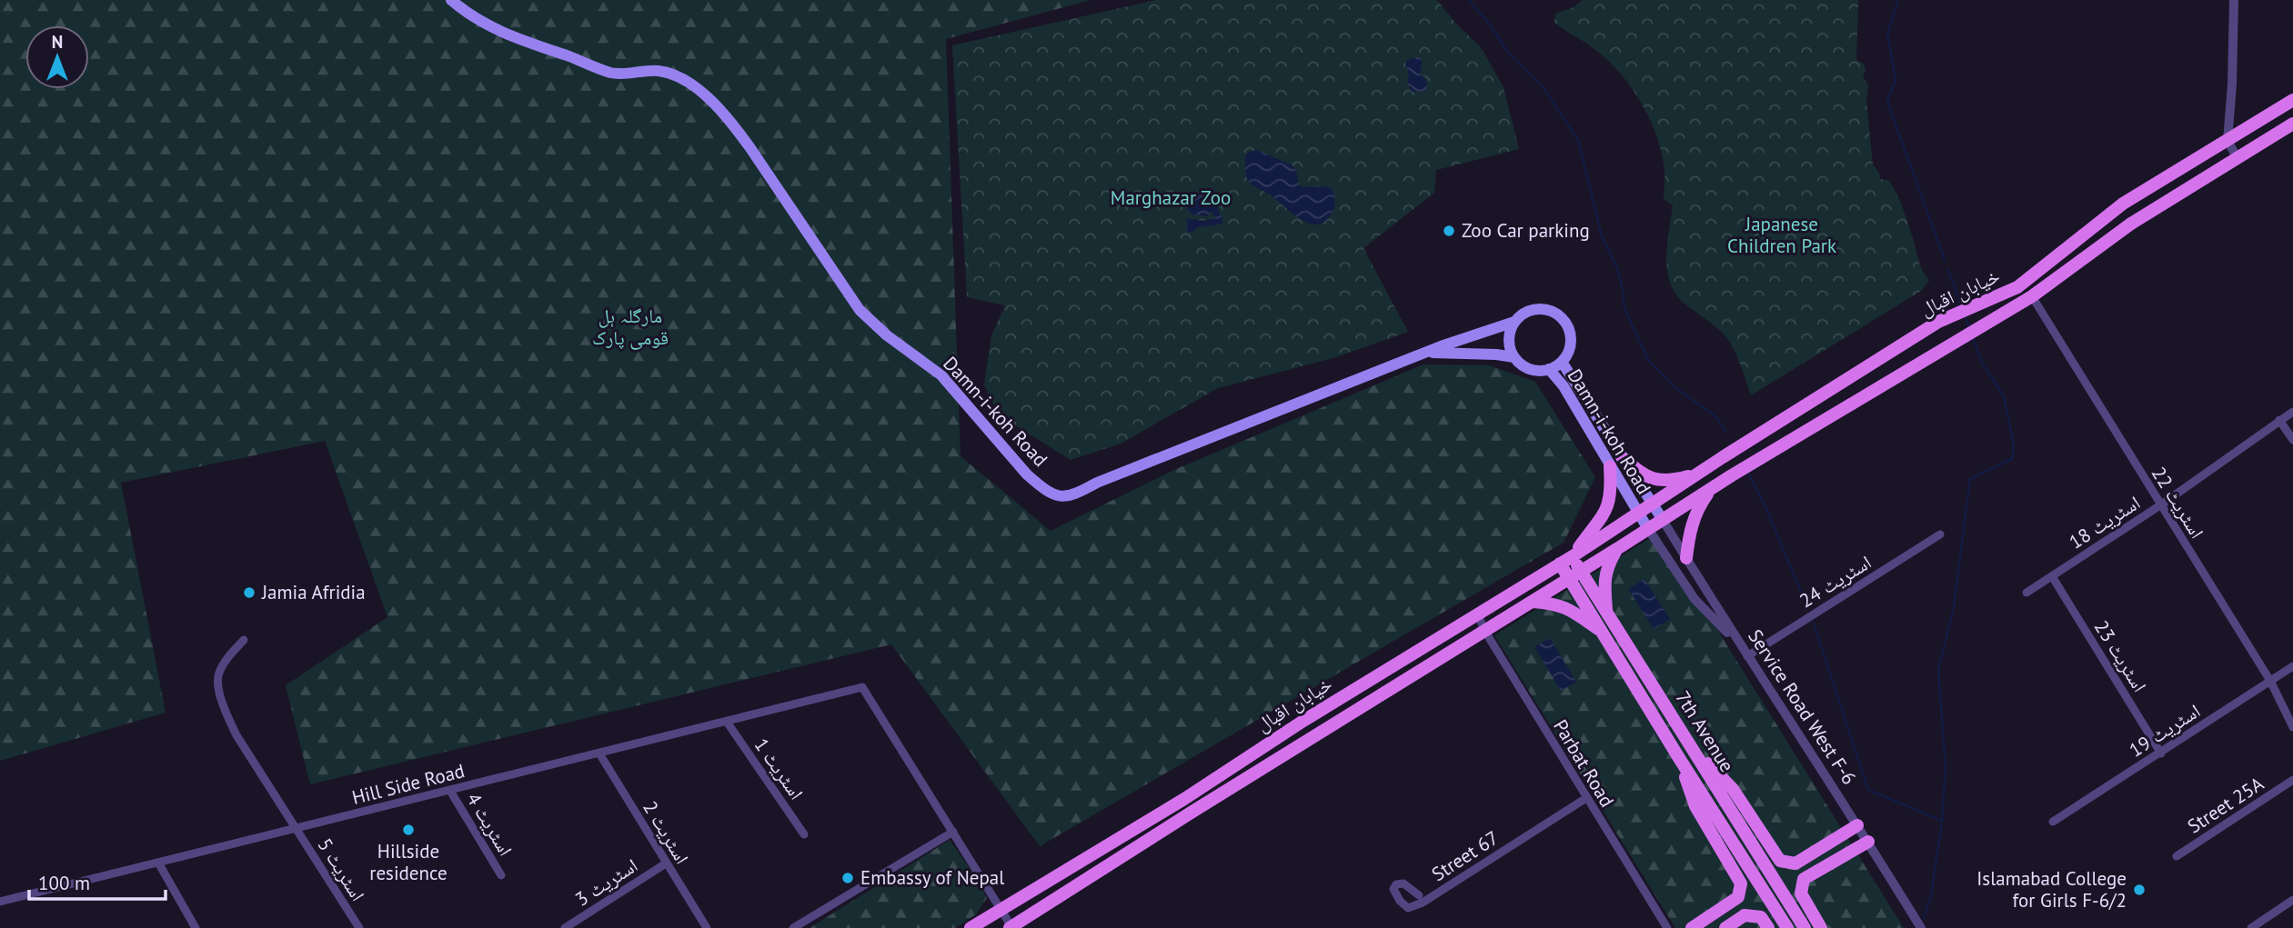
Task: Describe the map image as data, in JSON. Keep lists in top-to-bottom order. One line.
{"streets":{"main road":["خیابان اقبال","Damn-i-koh Road","Service Road West F-6","7th Avenue"],"street":["اسٹریٹ 22","اسٹریٹ 18","اسٹریٹ 24","اسٹریٹ 23","اسٹریٹ 19","Parbat Road","اسٹریٹ 1","Hill Side Road","Street 25A","اسٹریٹ 4","اسٹریٹ 2","Street 67","اسٹریٹ 5","اسٹریٹ 3"]},"crossings":[["خیابان اقبال","Damn-i-koh Road"],["خیابان اقبال","اسٹریٹ 22"],["خیابان اقبال","Service Road West F-6"],["خیابان اقبال","7th Avenue"],["خیابان اقبال","Parbat Road"],["Damn-i-koh Road","Service Road West F-6"],["اسٹریٹ 22","اسٹریٹ 18"],["اسٹریٹ 22","اسٹریٹ 19"],["اسٹریٹ 18","اسٹریٹ 23"],["اسٹریٹ 24","Service Road West F-6"],["اسٹریٹ 23","اسٹریٹ 19"],["Parbat Road","Street 67"],["اسٹریٹ 1","Hill Side Road"],["Hill Side Road","اسٹریٹ 4"],["Hill Side Road","اسٹریٹ 2"],["Hill Side Road","اسٹریٹ 5"],["اسٹریٹ 2","اسٹریٹ 3"]],"parks":["Marghazar Zoo","Japanese Children Park","مارگلہ ہل قومی پارک"],"places":["Zoo Car parking","Jamia Afridia","Hillside residence","Embassy of Nepal","Islamabad College for Girls F-6/2"],"scale_bar":"100 m","north":"top"}
